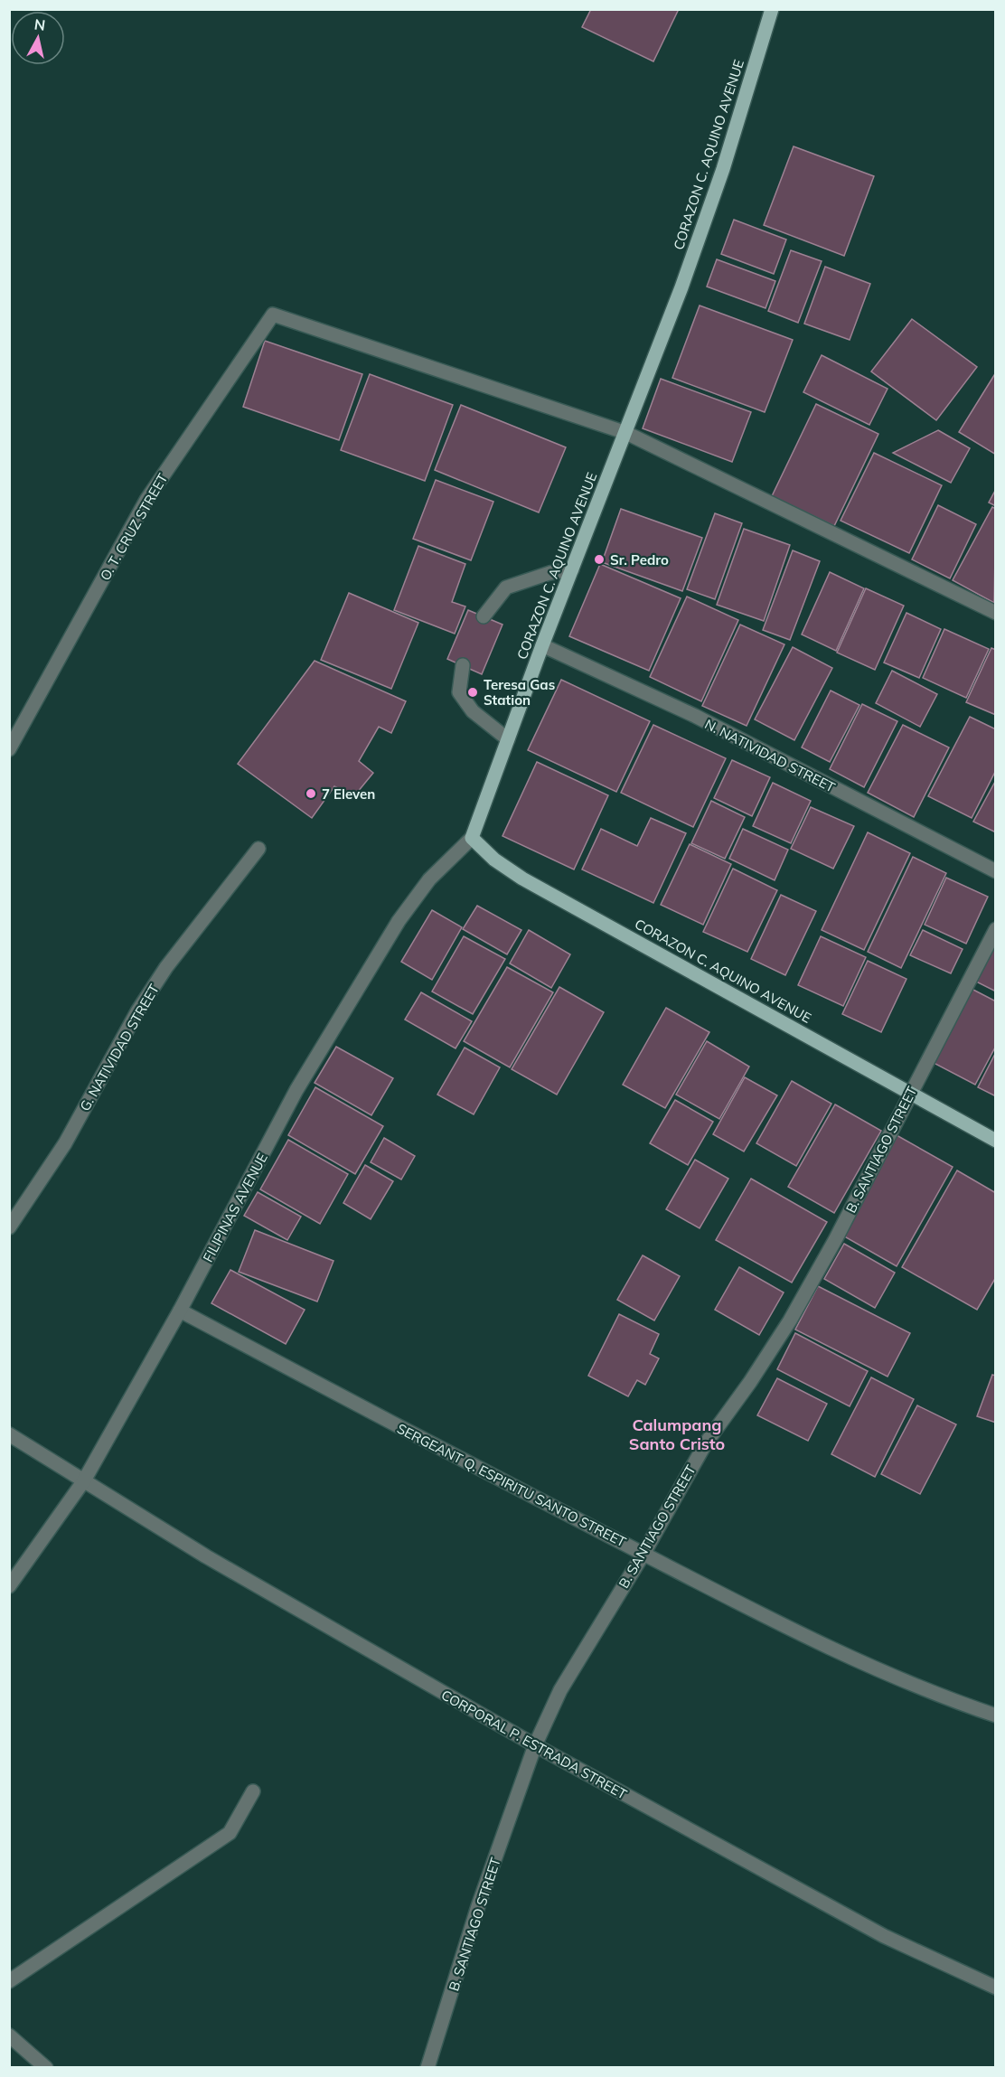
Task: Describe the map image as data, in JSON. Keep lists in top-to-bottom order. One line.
{"streets":{"main road":["CORAZON C. AQUINO AVENUE"],"street":["O. T. CRUZ STREET","N. NATIVIDAD STREET","G. NATIVIDAD STREET","B. SANTIAGO STREET","FILIPINAS AVENUE","SERGEANT Q. ESPIRITU SANTO STREET","CORPORAL P. ESTRADA STREET"]},"crossings":[["CORAZON C. AQUINO AVENUE","O. T. CRUZ STREET"],["CORAZON C. AQUINO AVENUE","N. NATIVIDAD STREET"],["CORAZON C. AQUINO AVENUE","B. SANTIAGO STREET"],["CORAZON C. AQUINO AVENUE","FILIPINAS AVENUE"],["B. SANTIAGO STREET","SERGEANT Q. ESPIRITU SANTO STREET"],["B. SANTIAGO STREET","CORPORAL P. ESTRADA STREET"],["FILIPINAS AVENUE","SERGEANT Q. ESPIRITU SANTO STREET"],["FILIPINAS AVENUE","CORPORAL P. ESTRADA STREET"]],"districts":["Calumpang Santo Cristo"],"places":["Sr. Pedro","Teresa Gas Station","7 Eleven"],"north":"top"}
